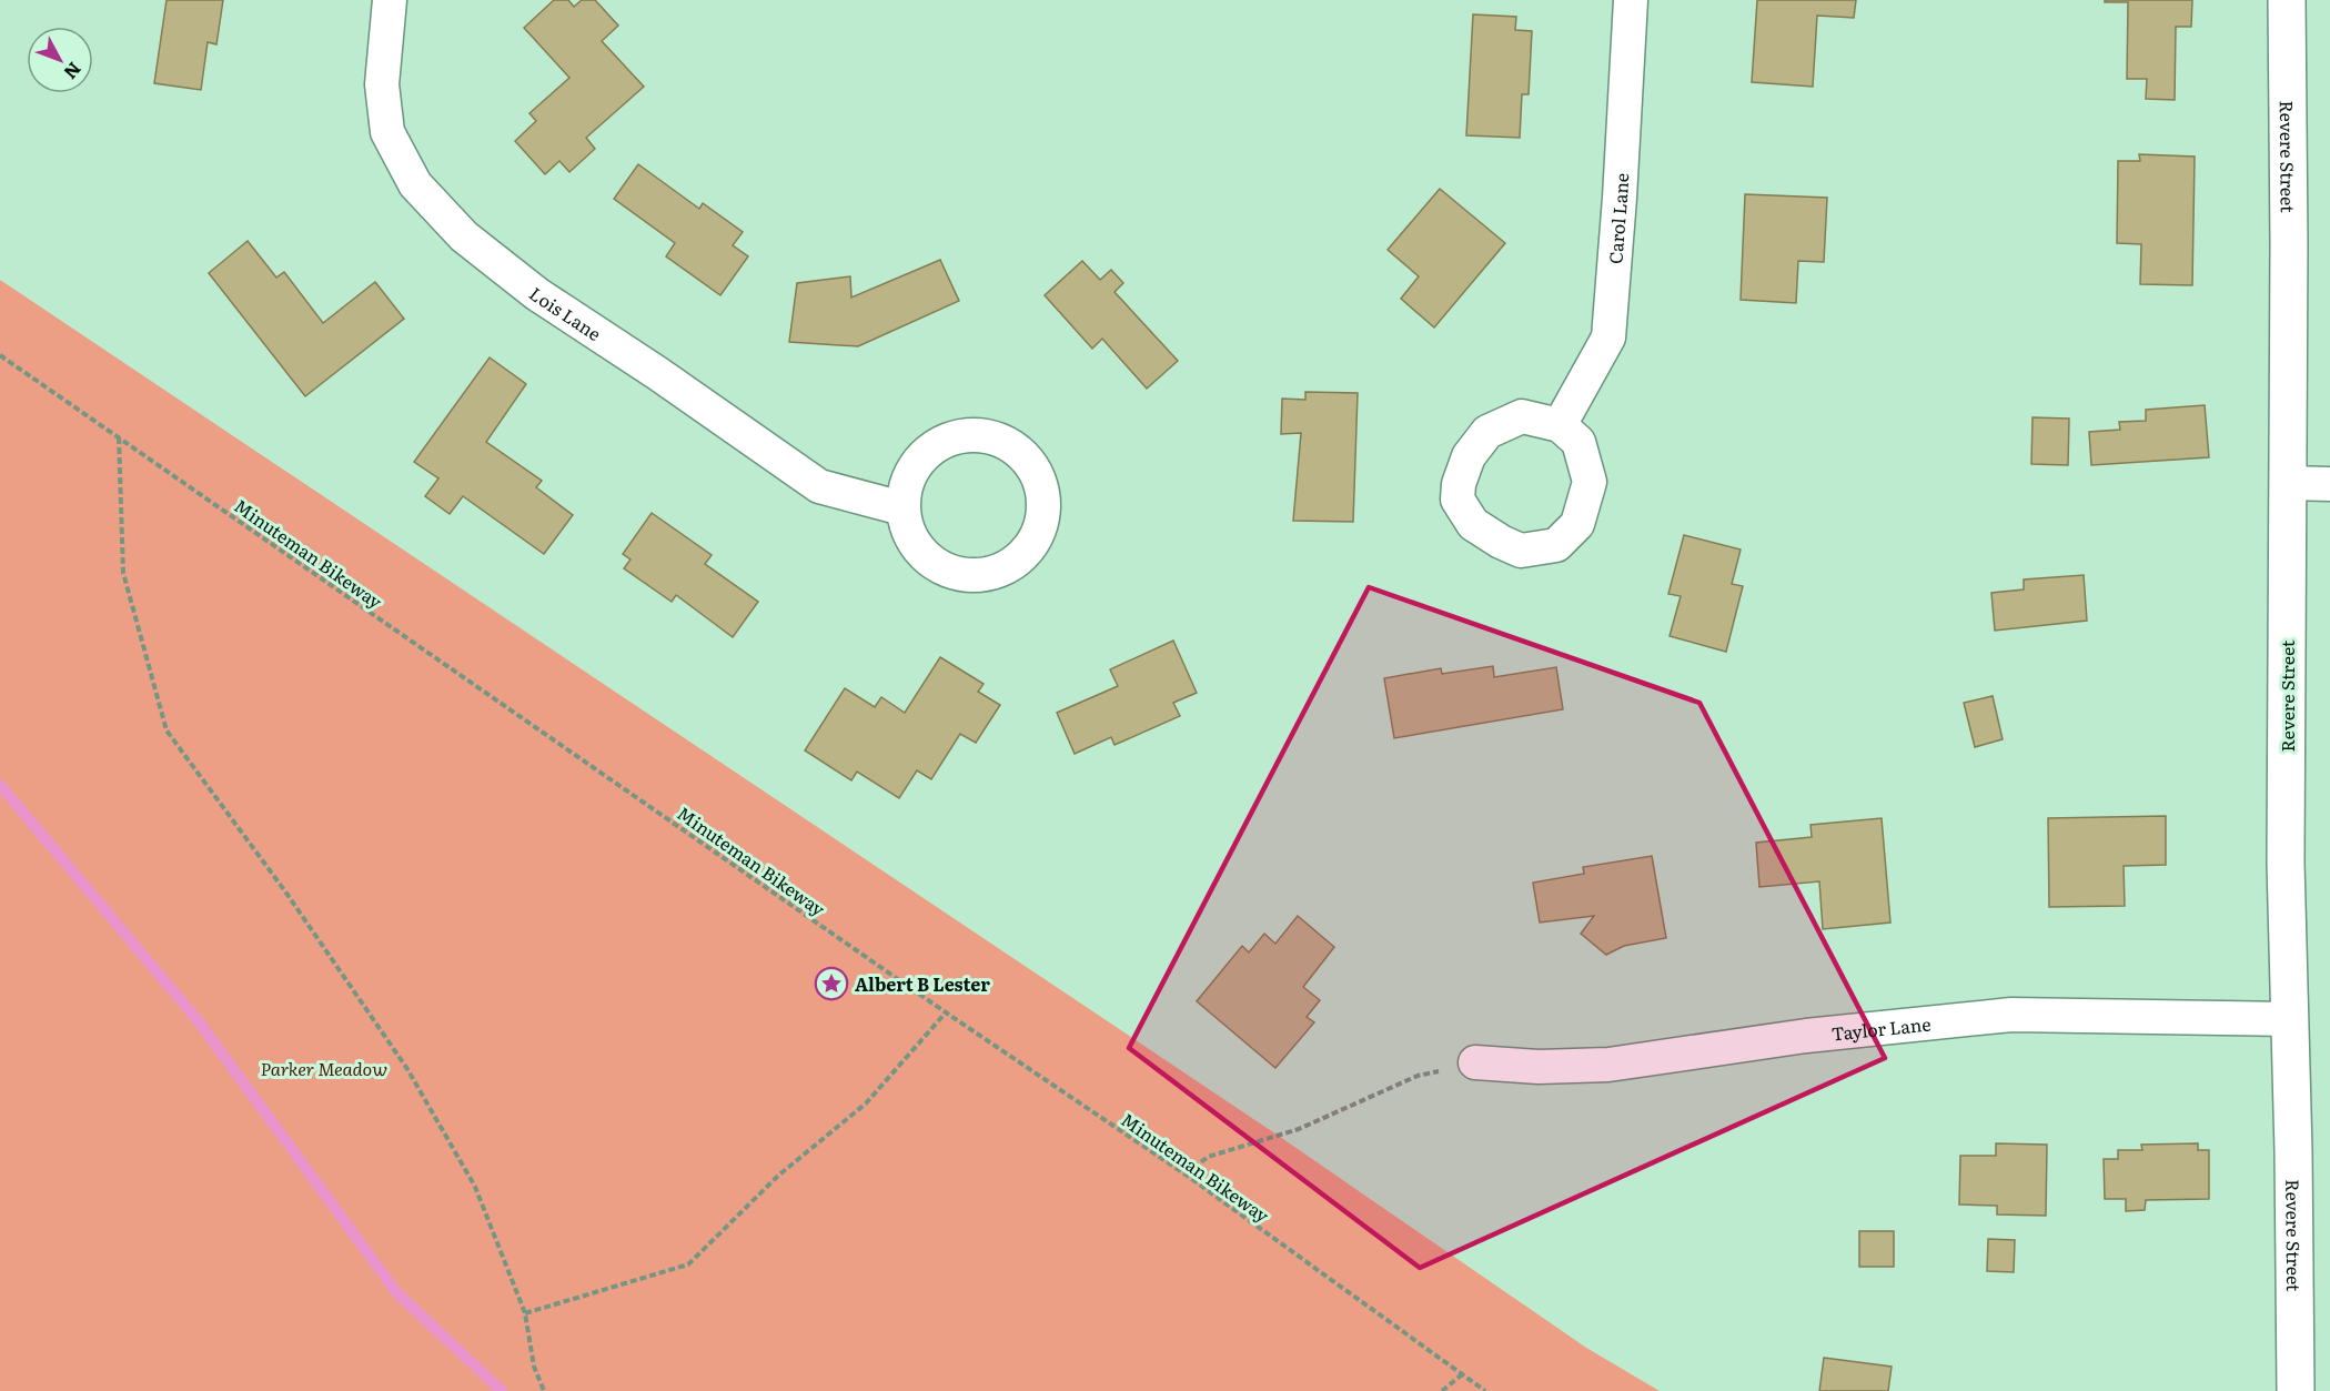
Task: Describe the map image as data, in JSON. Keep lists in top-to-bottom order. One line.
{"streets":{"street":["Revere Street","Carol Lane","Lois Lane","Taylor Lane"],"path":["Minuteman Bikeway"]},"crossings":[["Revere Street","Taylor Lane"]],"parks":["Parker Meadow"],"places":{"place":["Albert B Lester"]},"north":"bottom right"}
